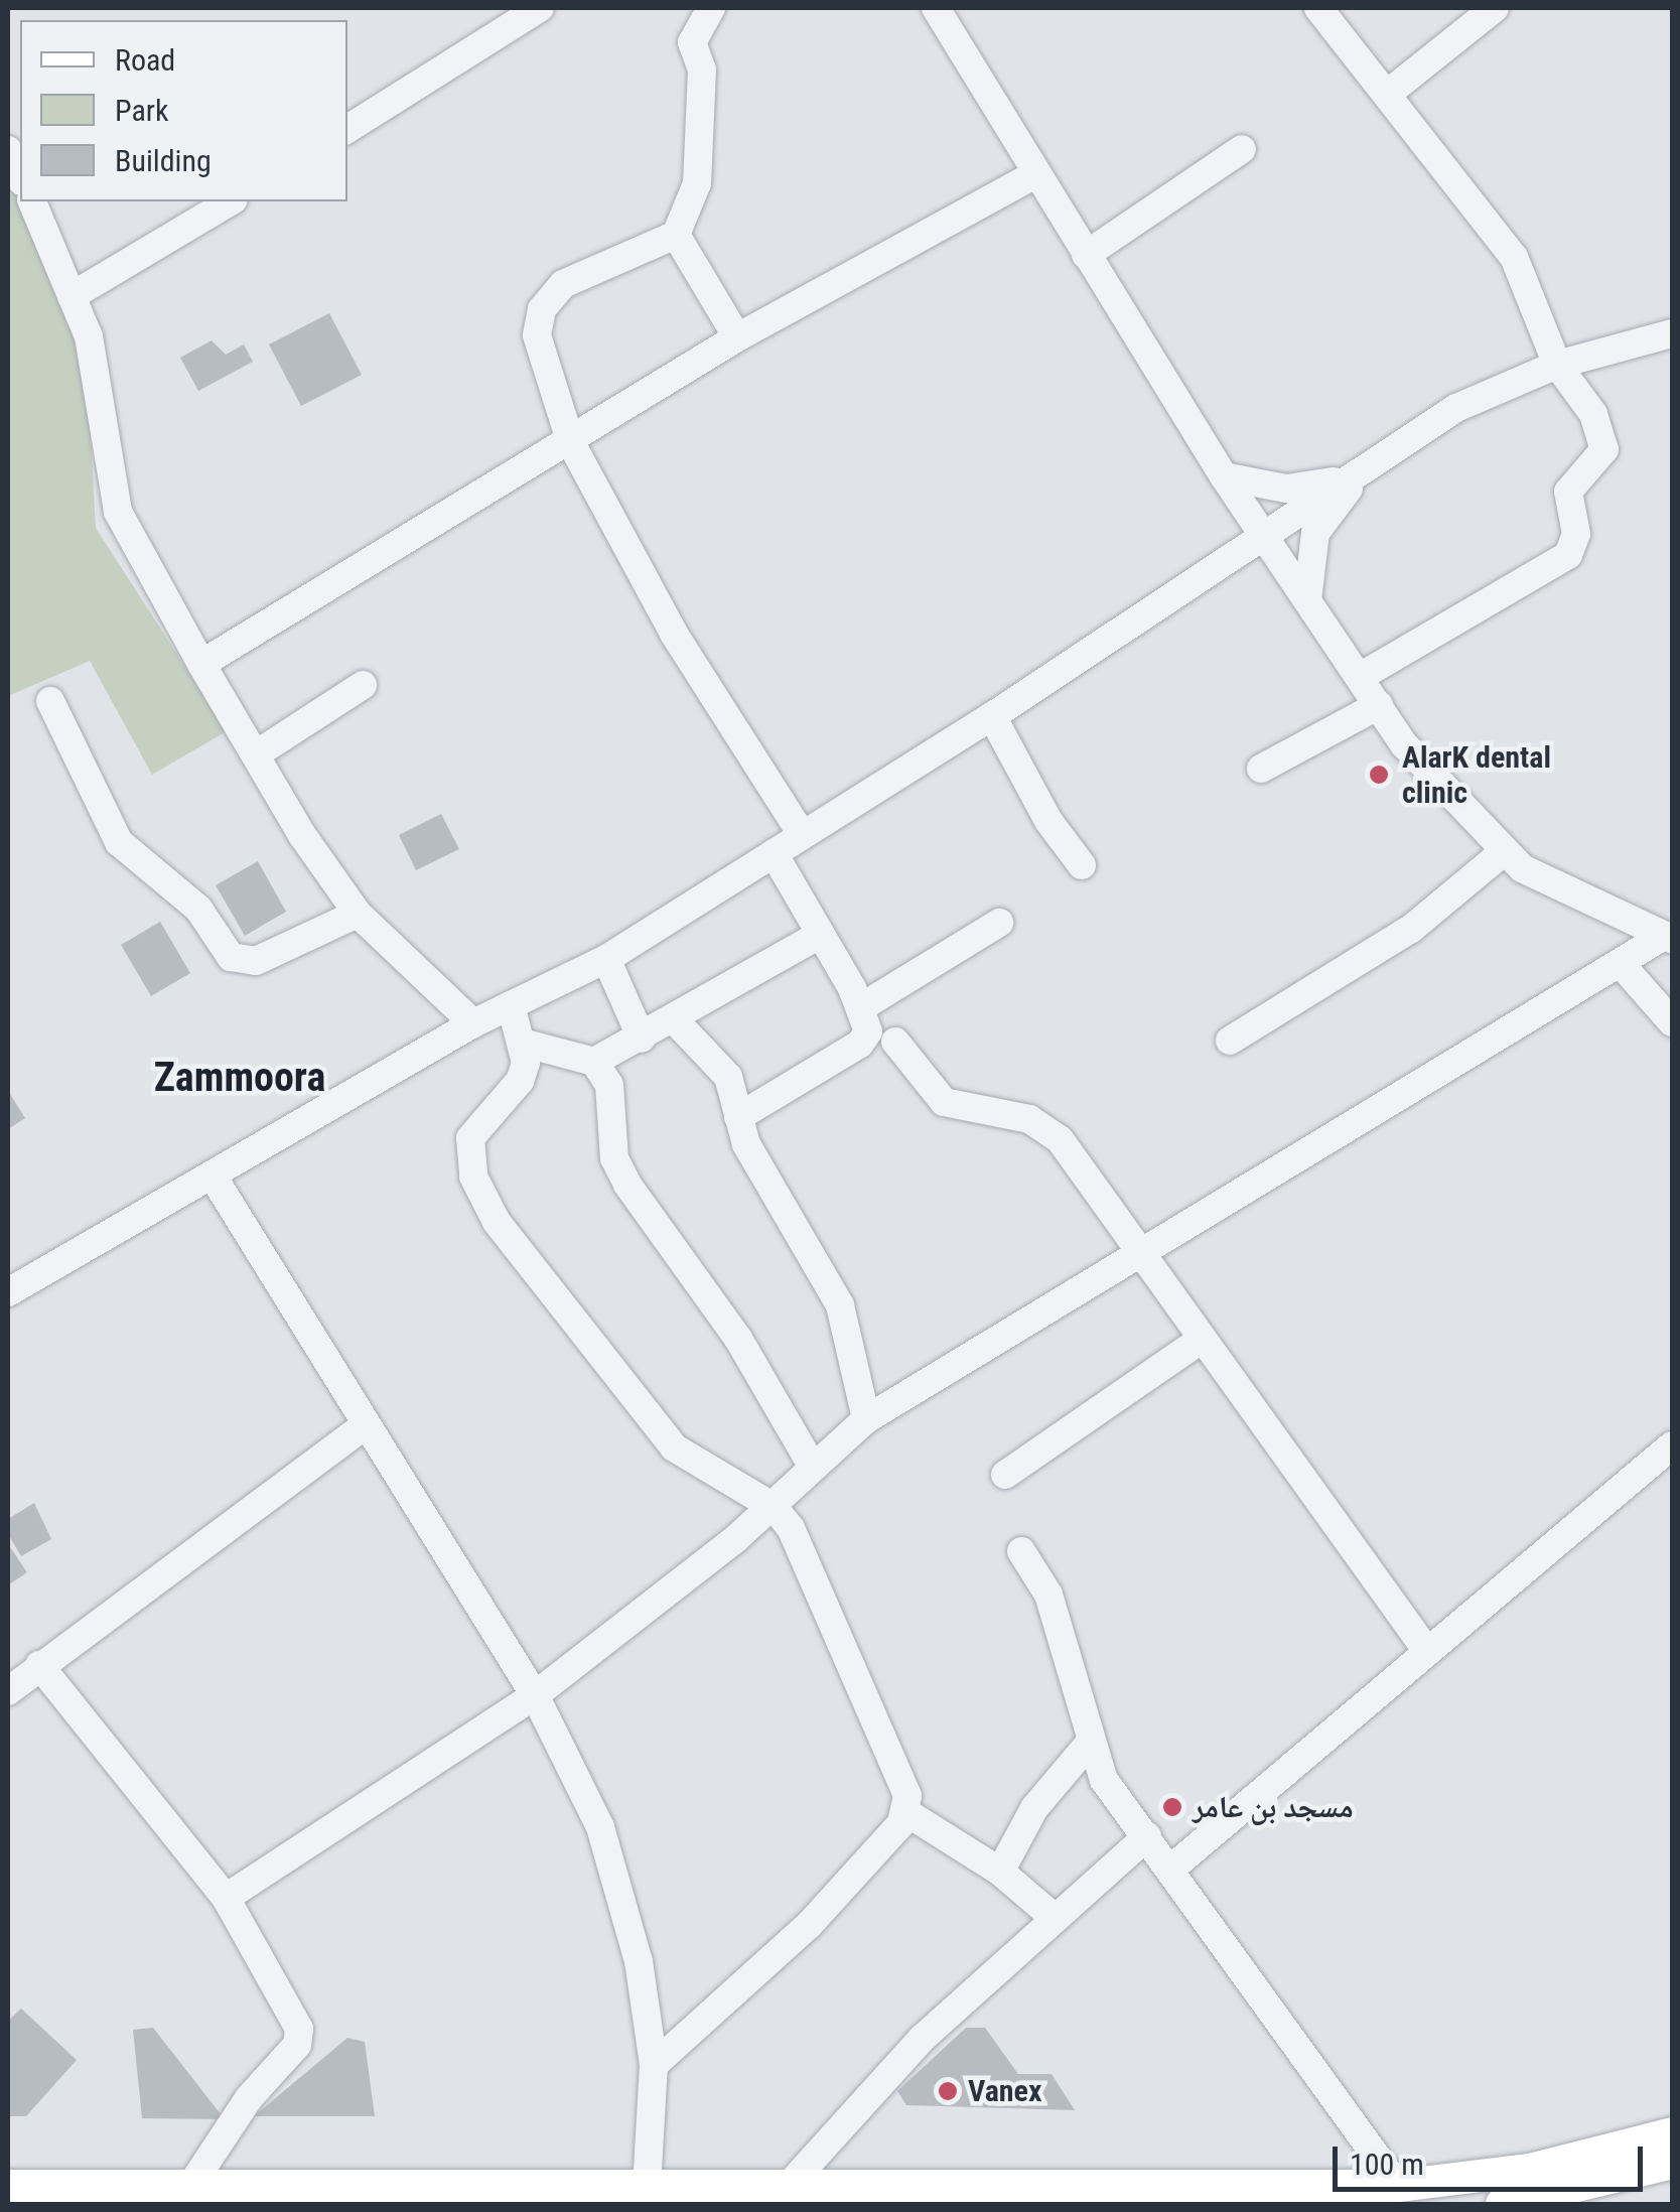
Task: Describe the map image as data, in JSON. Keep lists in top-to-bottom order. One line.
{"districts":["Zammoora"],"places":["AlarK dental clinic","مسجد بن عامر","Vanex"],"legend":["Road","Park","Building"],"scale_bar":"100 m"}
